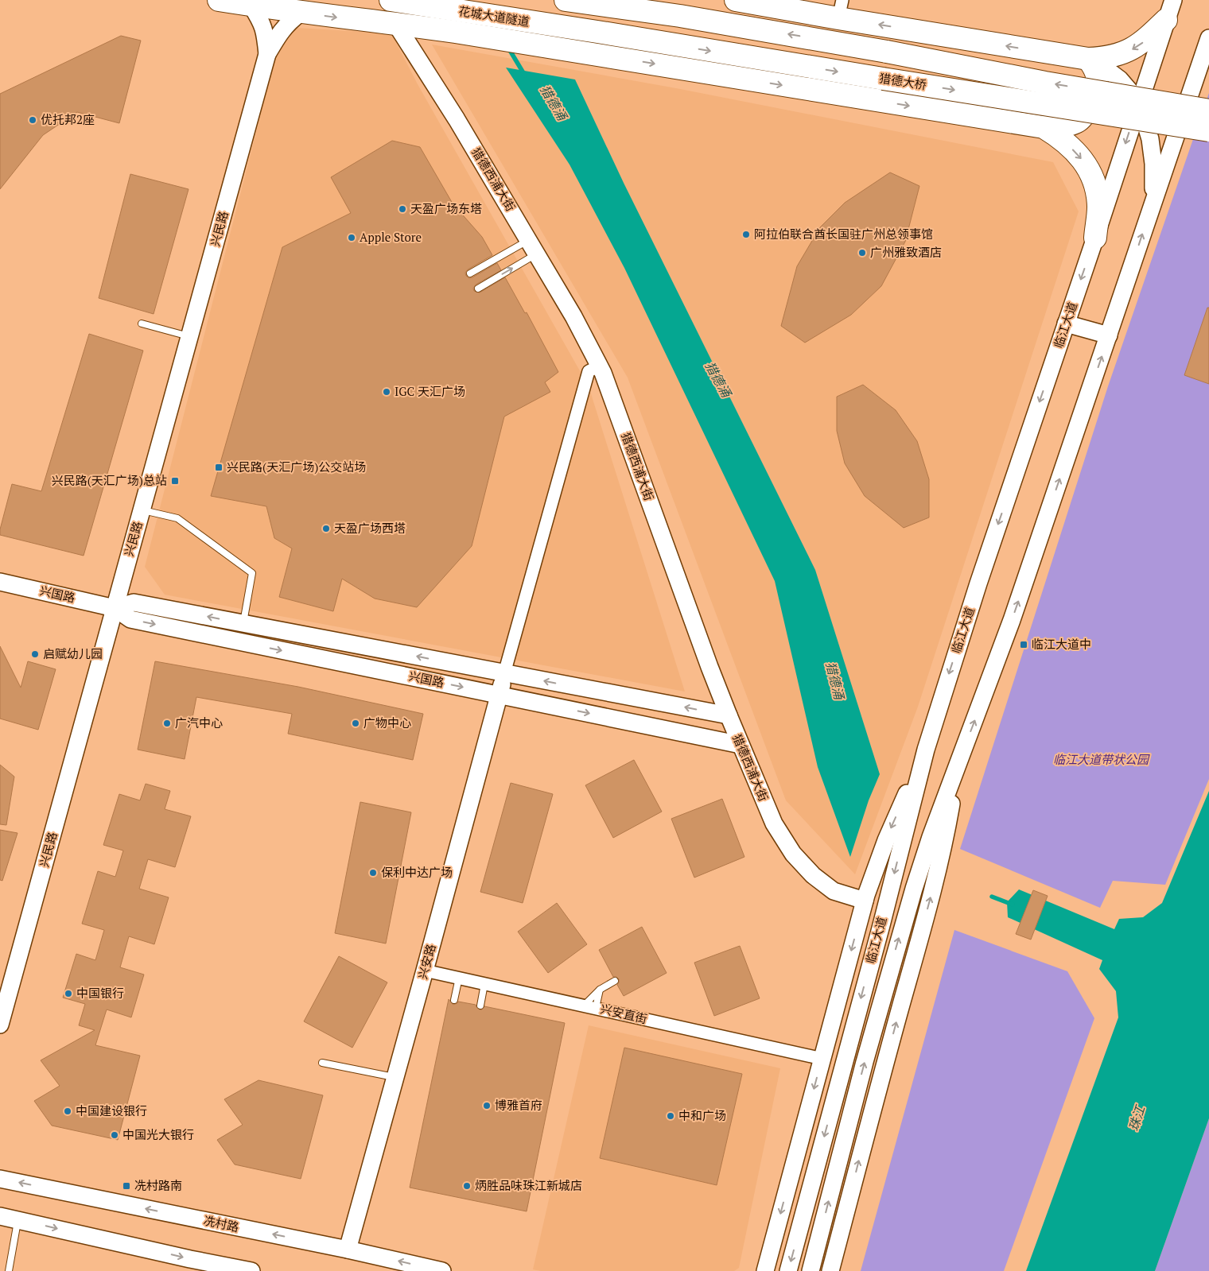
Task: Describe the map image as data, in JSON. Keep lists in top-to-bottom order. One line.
{"streets":{"highway":["花城大道隧道","猎德大桥"],"main road":["猎德西浦大街","兴民路","临江大道","兴国路","兴安路","冼村路"],"street":["兴安直街"]},"crossings":[["花城大道隧道","猎德大桥"],["猎德西浦大街","兴国路"],["兴民路","兴国路"],["兴国路","兴安路"],["兴安路","兴安直街"],["兴安路","冼村路"]],"water":["猎德涌","珠江"],"parks":["临江大道带状公园"],"places":{"other":["优托邦2座","天盈广场东塔","阿拉伯联合酋长国驻广州总领事馆","Apple Store","广州雅致酒店","IGC 天汇广场","天盈广场西塔","启赋幼儿园","广汽中心","广物中心","保利中达广场","中国银行","博雅首府","中国建设银行","中和广场","中国光大银行","炳胜品味珠江新城店"],"transit":["兴民路(天汇广场)公交站场","兴民路(天汇广场)总站","临江大道中","冼村路南"]}}
